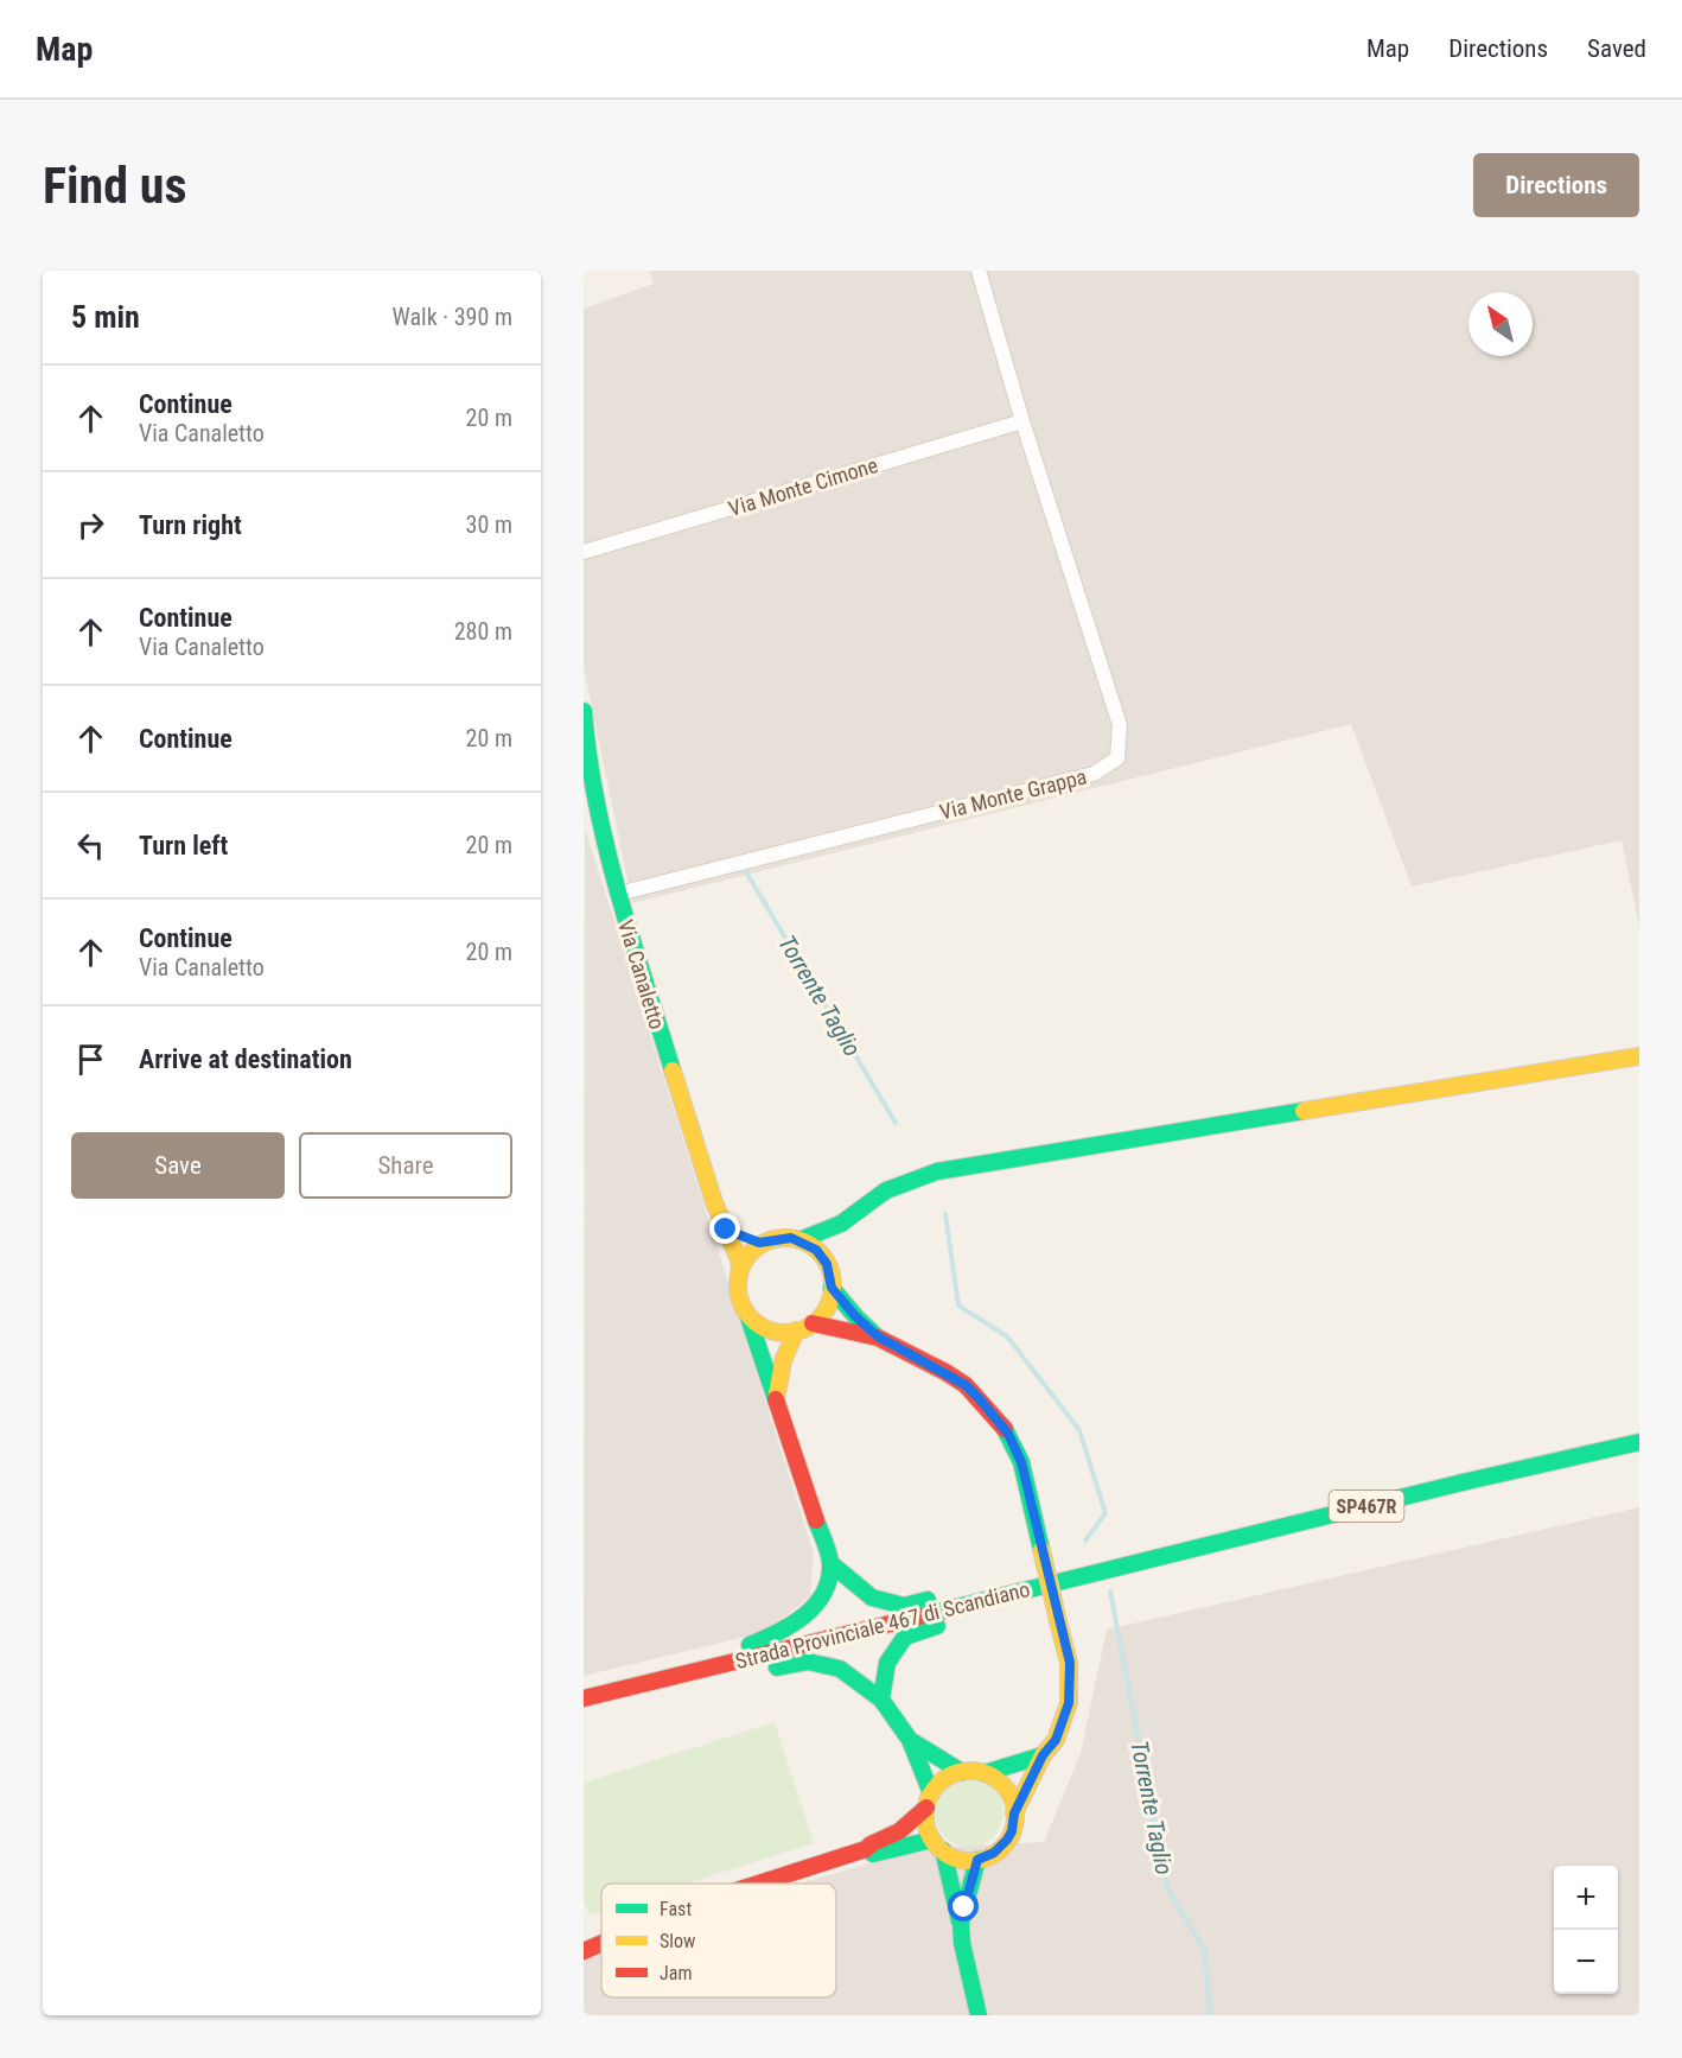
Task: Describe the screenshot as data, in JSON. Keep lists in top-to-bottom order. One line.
{"streets":{"main road":["Via Canaletto","SP467R","Strada Provinciale 467 di Scandiano"],"street":["Via Monte Cimone","Via Monte Grappa"]},"crossings":[["Via Monte Cimone","Via Monte Grappa"],["Via Monte Grappa","Via Canaletto"]],"water":["Torrente Taglio"],"legend":["Fast","Slow","Jam"],"north":"top left","page":{"header":"Map","nav":["Map","Directions","Saved"],"buttons":["Directions",["Save","Share"]],"title":"Find us","heading":["5 min","Walk · 390 m"],"list":[["Continue","Via Canaletto","20 m"],["Turn right","30 m"],["Continue","Via Canaletto","280 m"],["Continue","20 m"],["Turn left","20 m"],["Continue","Via Canaletto","20 m"],"Arrive at destination"],"map_buttons":["+","−"]}}
